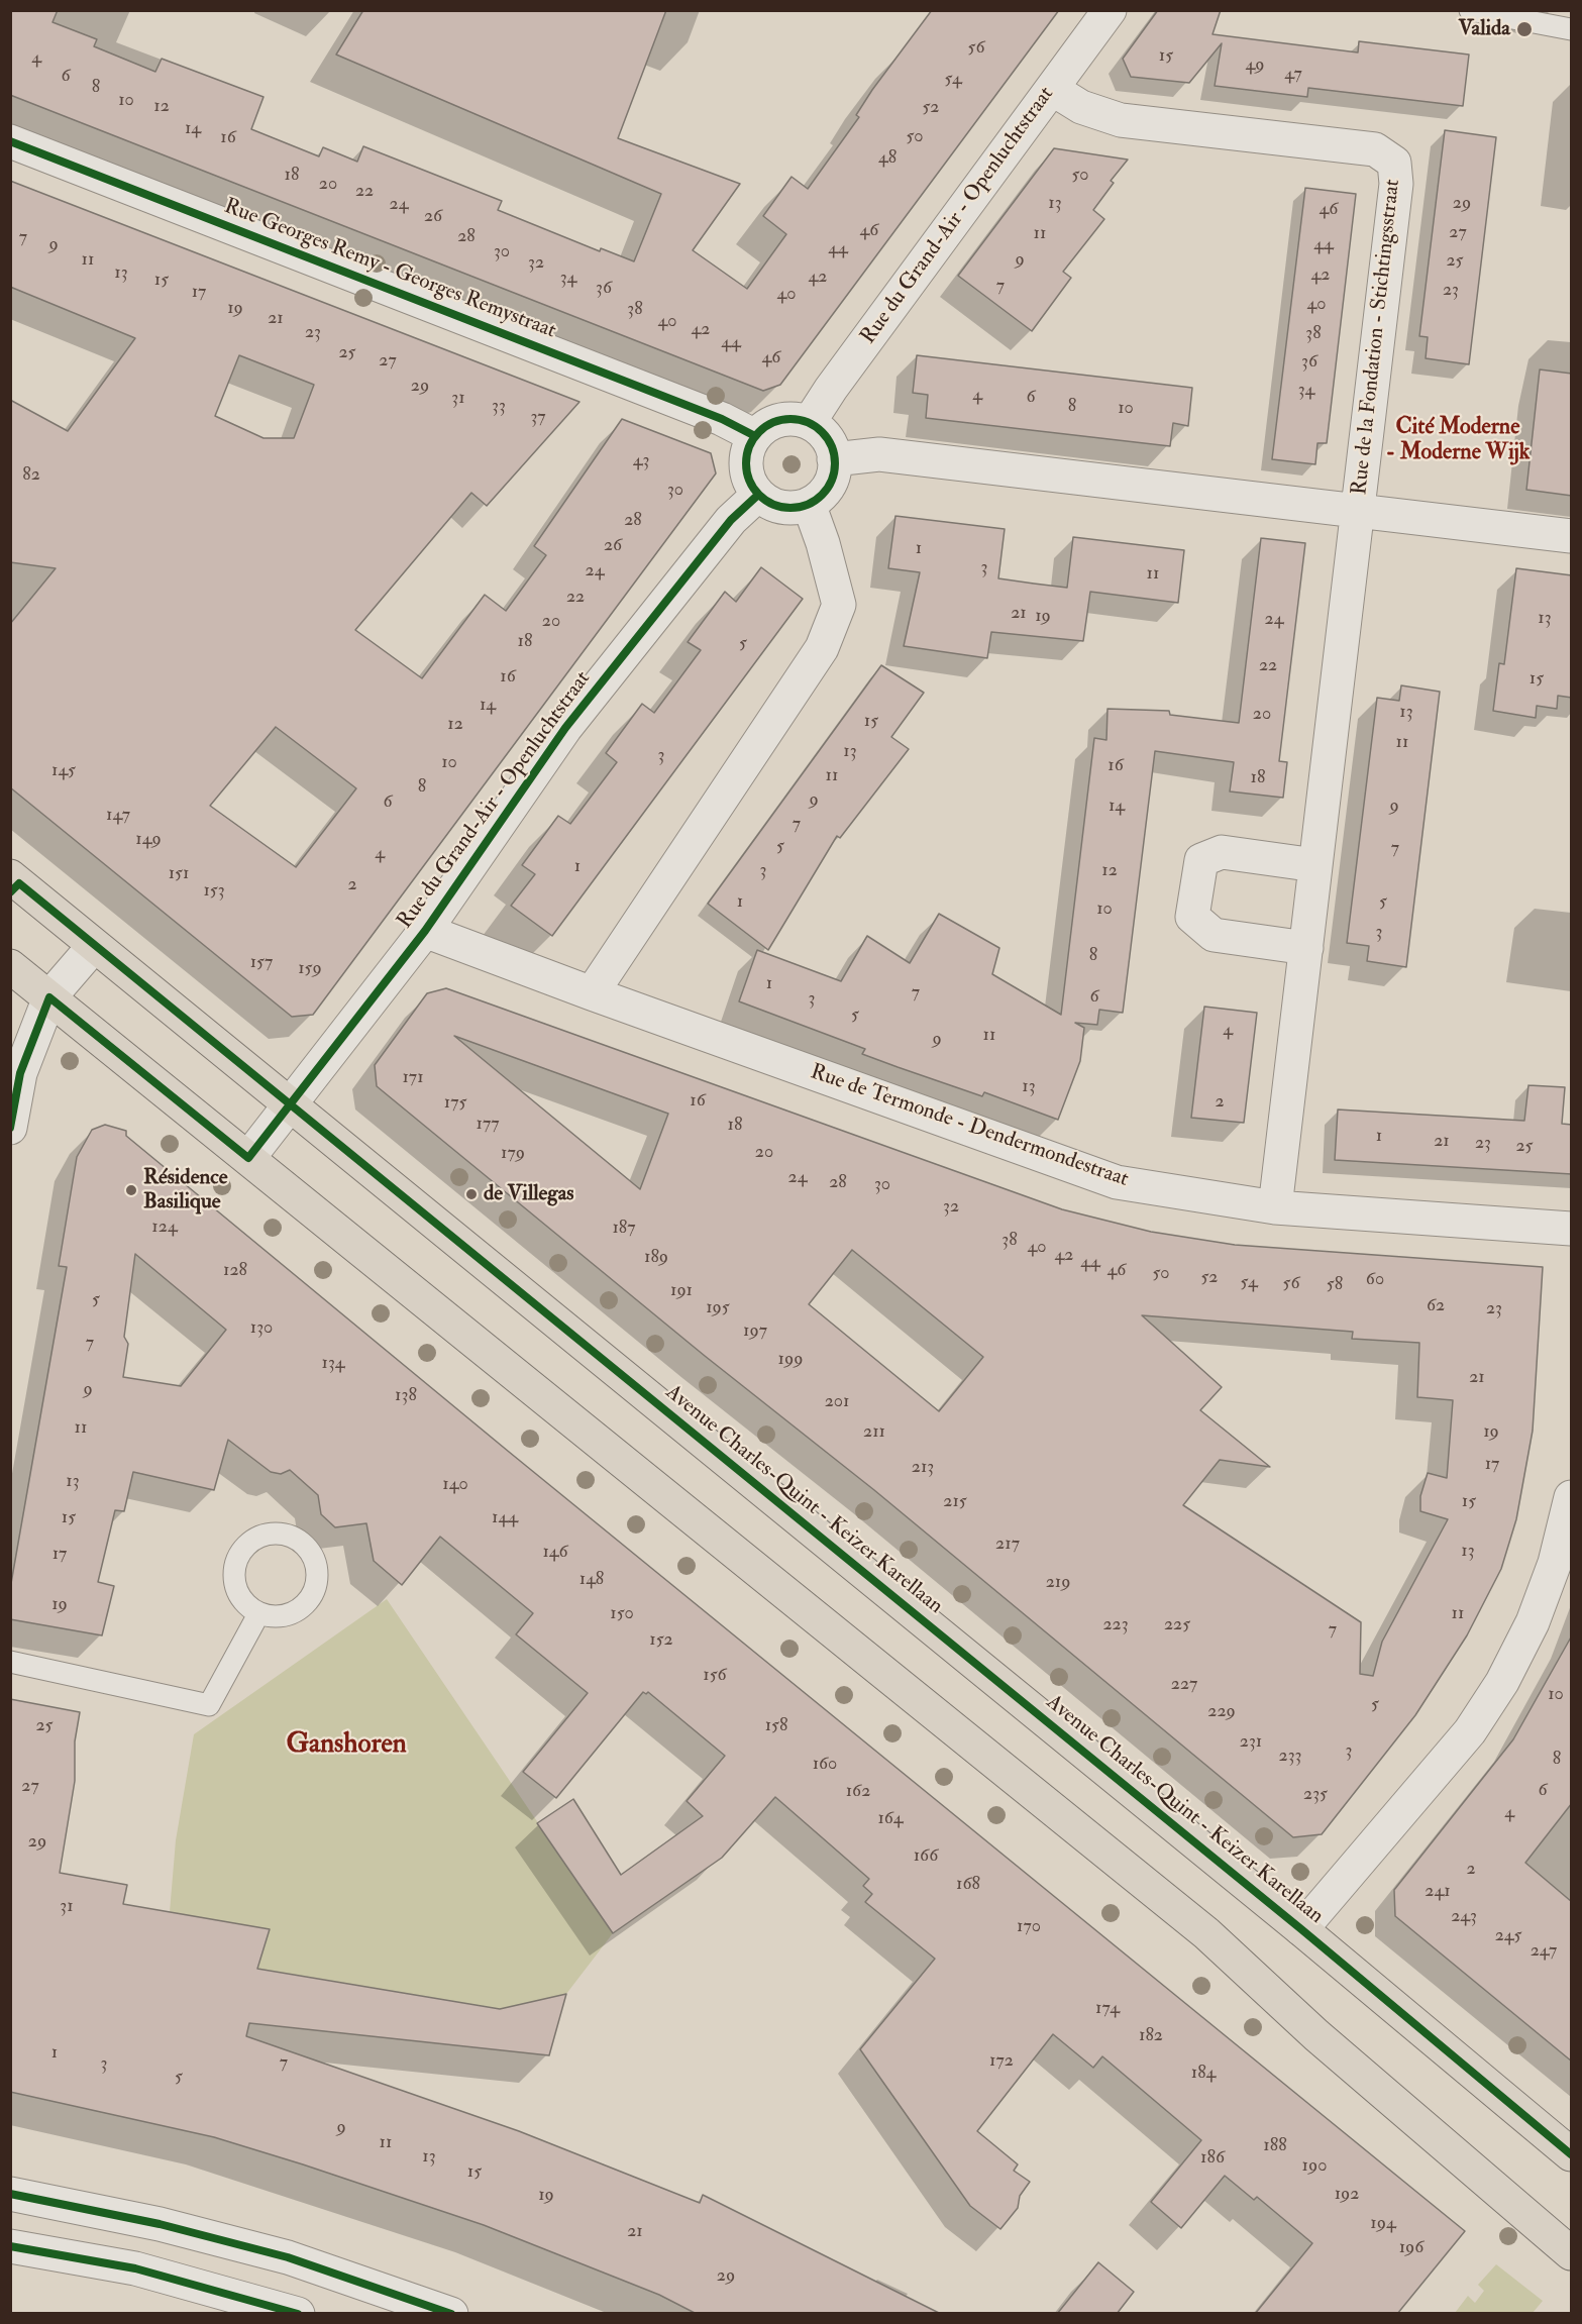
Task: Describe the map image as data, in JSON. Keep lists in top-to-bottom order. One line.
{"streets":{"main road":["Avenue Charles-Quint - Keizer Karellaan"],"street":["Rue du Grand-Air - Openluchtstraat","Rue Georges Remy - Georges Remystraat","Rue de la Fondation - Stichtingsstraat","Rue de Termonde - Dendermondestraat"]},"crossings":[["Rue du Grand-Air - Openluchtstraat","Rue Georges Remy - Georges Remystraat"],["Rue du Grand-Air - Openluchtstraat","Rue de la Fondation - Stichtingsstraat"],["Rue du Grand-Air - Openluchtstraat","Rue de Termonde - Dendermondestraat"],["Rue du Grand-Air - Openluchtstraat","Avenue Charles-Quint - Keizer Karellaan"],["Rue de la Fondation - Stichtingsstraat","Rue de Termonde - Dendermondestraat"]],"districts":["Cité Moderne - Moderne Wijk","Ganshoren"],"places":["Valida","Résidence Basilique","de Villegas"],"house_numbers":["56","15","4","49","47","6","54","8","10","12","52","14","50","16","48","18","50","20","22","13","29","24","46","26","46","27","11","28","7","9","44","44","30","11","9","25","32","13","42","42","34","15","7","36","23","17","40","40","19","38","21","40","42","23","38","44","25","46","27","36","29","34","4","6","31","33","8","10","37","43","82","30","28","26","1","3","24","11","22","21","19","13","24","20","18","5","22","16","15","14","13","20","15","12","11","13","3","10","16","145","11","18","8","9","6","14","9","147","7","149","5","7","4","1","3","12","151","2","153","1","5","10","3","8","157","159","1","7","6","3","5","4","11","9","171","13","16","2","175","177","18","1","21","23","25","20","179","24","28","30","32","124","187","38","40","42","189","44","128","46","50","52","60","54","56","58","191","5","62","195","23","130","197","7","199","134","21","9","138","201","11","211","19","17","213","13","140","215","15","15","144","217","13","146","17","148","219","19","150","11","223","225","7","152","156","227","10","5","229","25","158","231","3","233","8","160","27","6","162","235","4","164","29","166","2","168","241","31","243","170","245","247","174","182","1","172","7","3","184","5","9","11","188","13","186","190","15","192","19","194","21","196","29"]}
